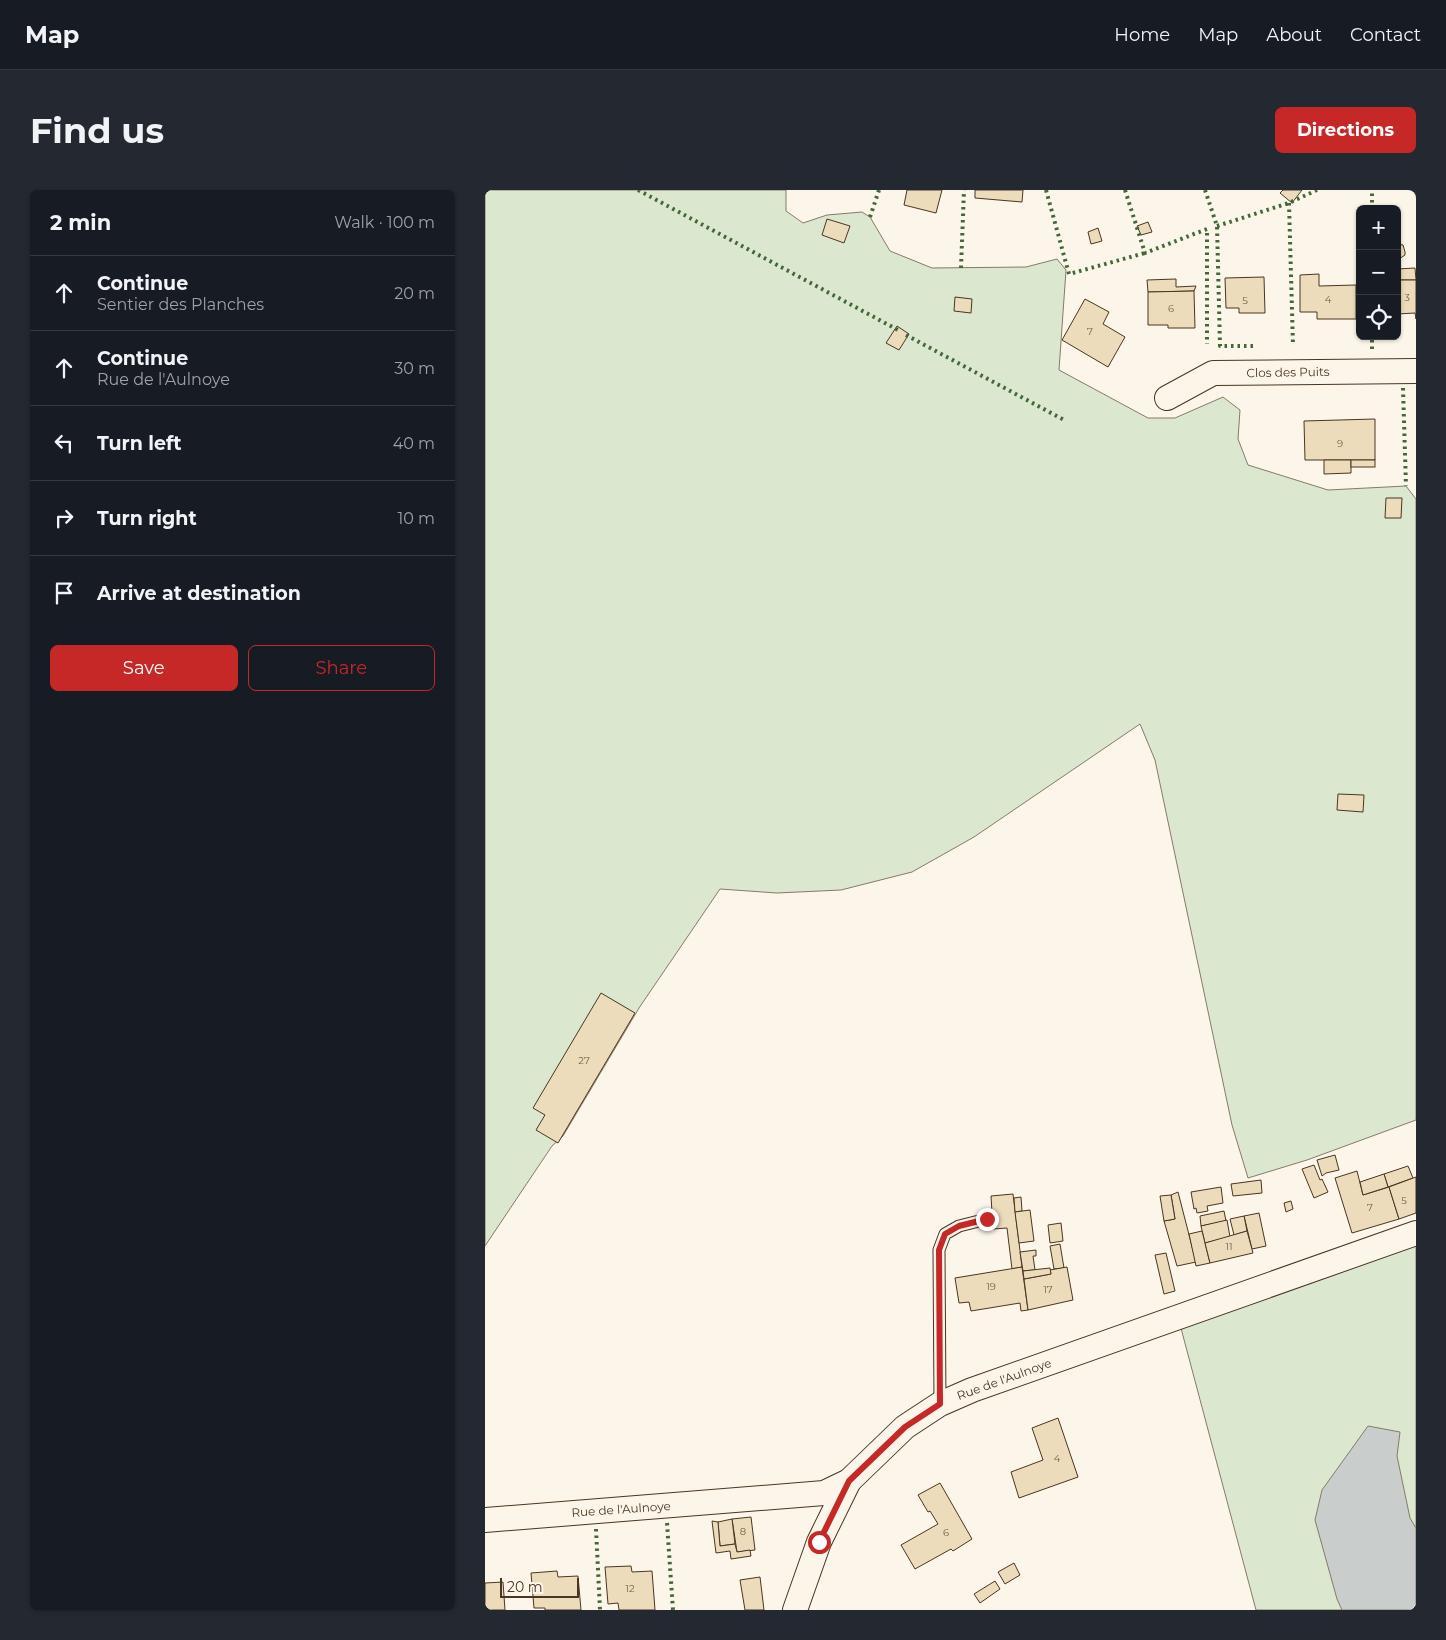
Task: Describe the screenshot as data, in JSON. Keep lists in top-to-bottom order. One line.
{"streets":{"street":["Clos des Puits","Rue de l'Aulnoye"]},"house_numbers":["3","4","5","6","7","9","27","5","7","11","19","17","4","8","6","12"],"scale_bar":"20 m","page":{"header":"Map","nav":["Home","Map","About","Contact"],"buttons":["Directions",["Save","Share"]],"title":"Find us","heading":["2 min","Walk · 100 m"],"map_buttons":["+","−"],"list":[["Continue","Sentier des Planches","20 m"],["Continue","Rue de l'Aulnoye","30 m"],["Turn left","40 m"],["Turn right","10 m"],"Arrive at destination"],"scale":"20 m"}}
